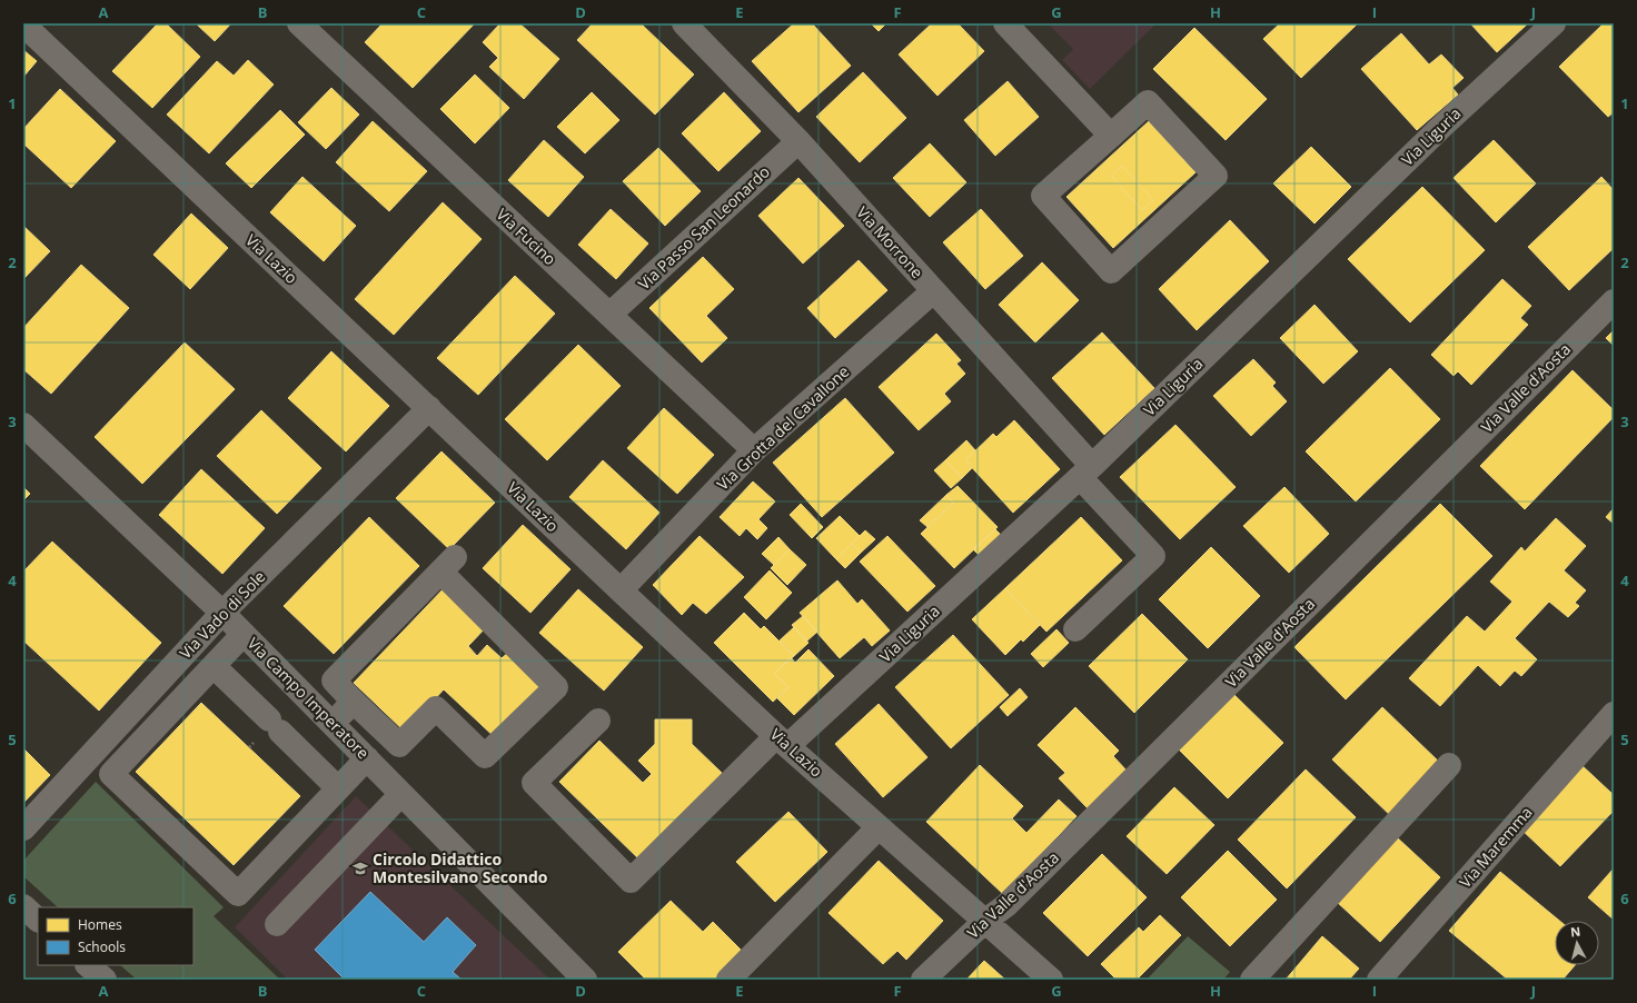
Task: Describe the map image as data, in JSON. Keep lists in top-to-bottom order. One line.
{"streets":{"street":["Via Liguria","Via Passo San Leonardo","Via Fucino","Via Morrone","Via Lazio","Via Valle d'Aosta","Via Grotta del Cavallone","Via Vado di Sole","Via Campo Imperatore","Via Maremma"]},"crossings":[["Via Liguria","Via Morrone"],["Via Liguria","Via Lazio"],["Via Passo San Leonardo","Via Fucino"],["Via Passo San Leonardo","Via Morrone"],["Via Fucino","Via Grotta del Cavallone"],["Via Morrone","Via Grotta del Cavallone"],["Via Lazio","Via Valle d'Aosta"],["Via Lazio","Via Grotta del Cavallone"],["Via Lazio","Via Vado di Sole"],["Via Vado di Sole","Via Campo Imperatore"]],"places":{"school or university":["Circolo Didattico Montesilvano Secondo"]},"legend":["Homes","Schools"],"north":"top","grid":{"columns":["A","B","C","D","E","F","G","H","I","J"],"rows":["1","2","3","4","5","6"]}}
